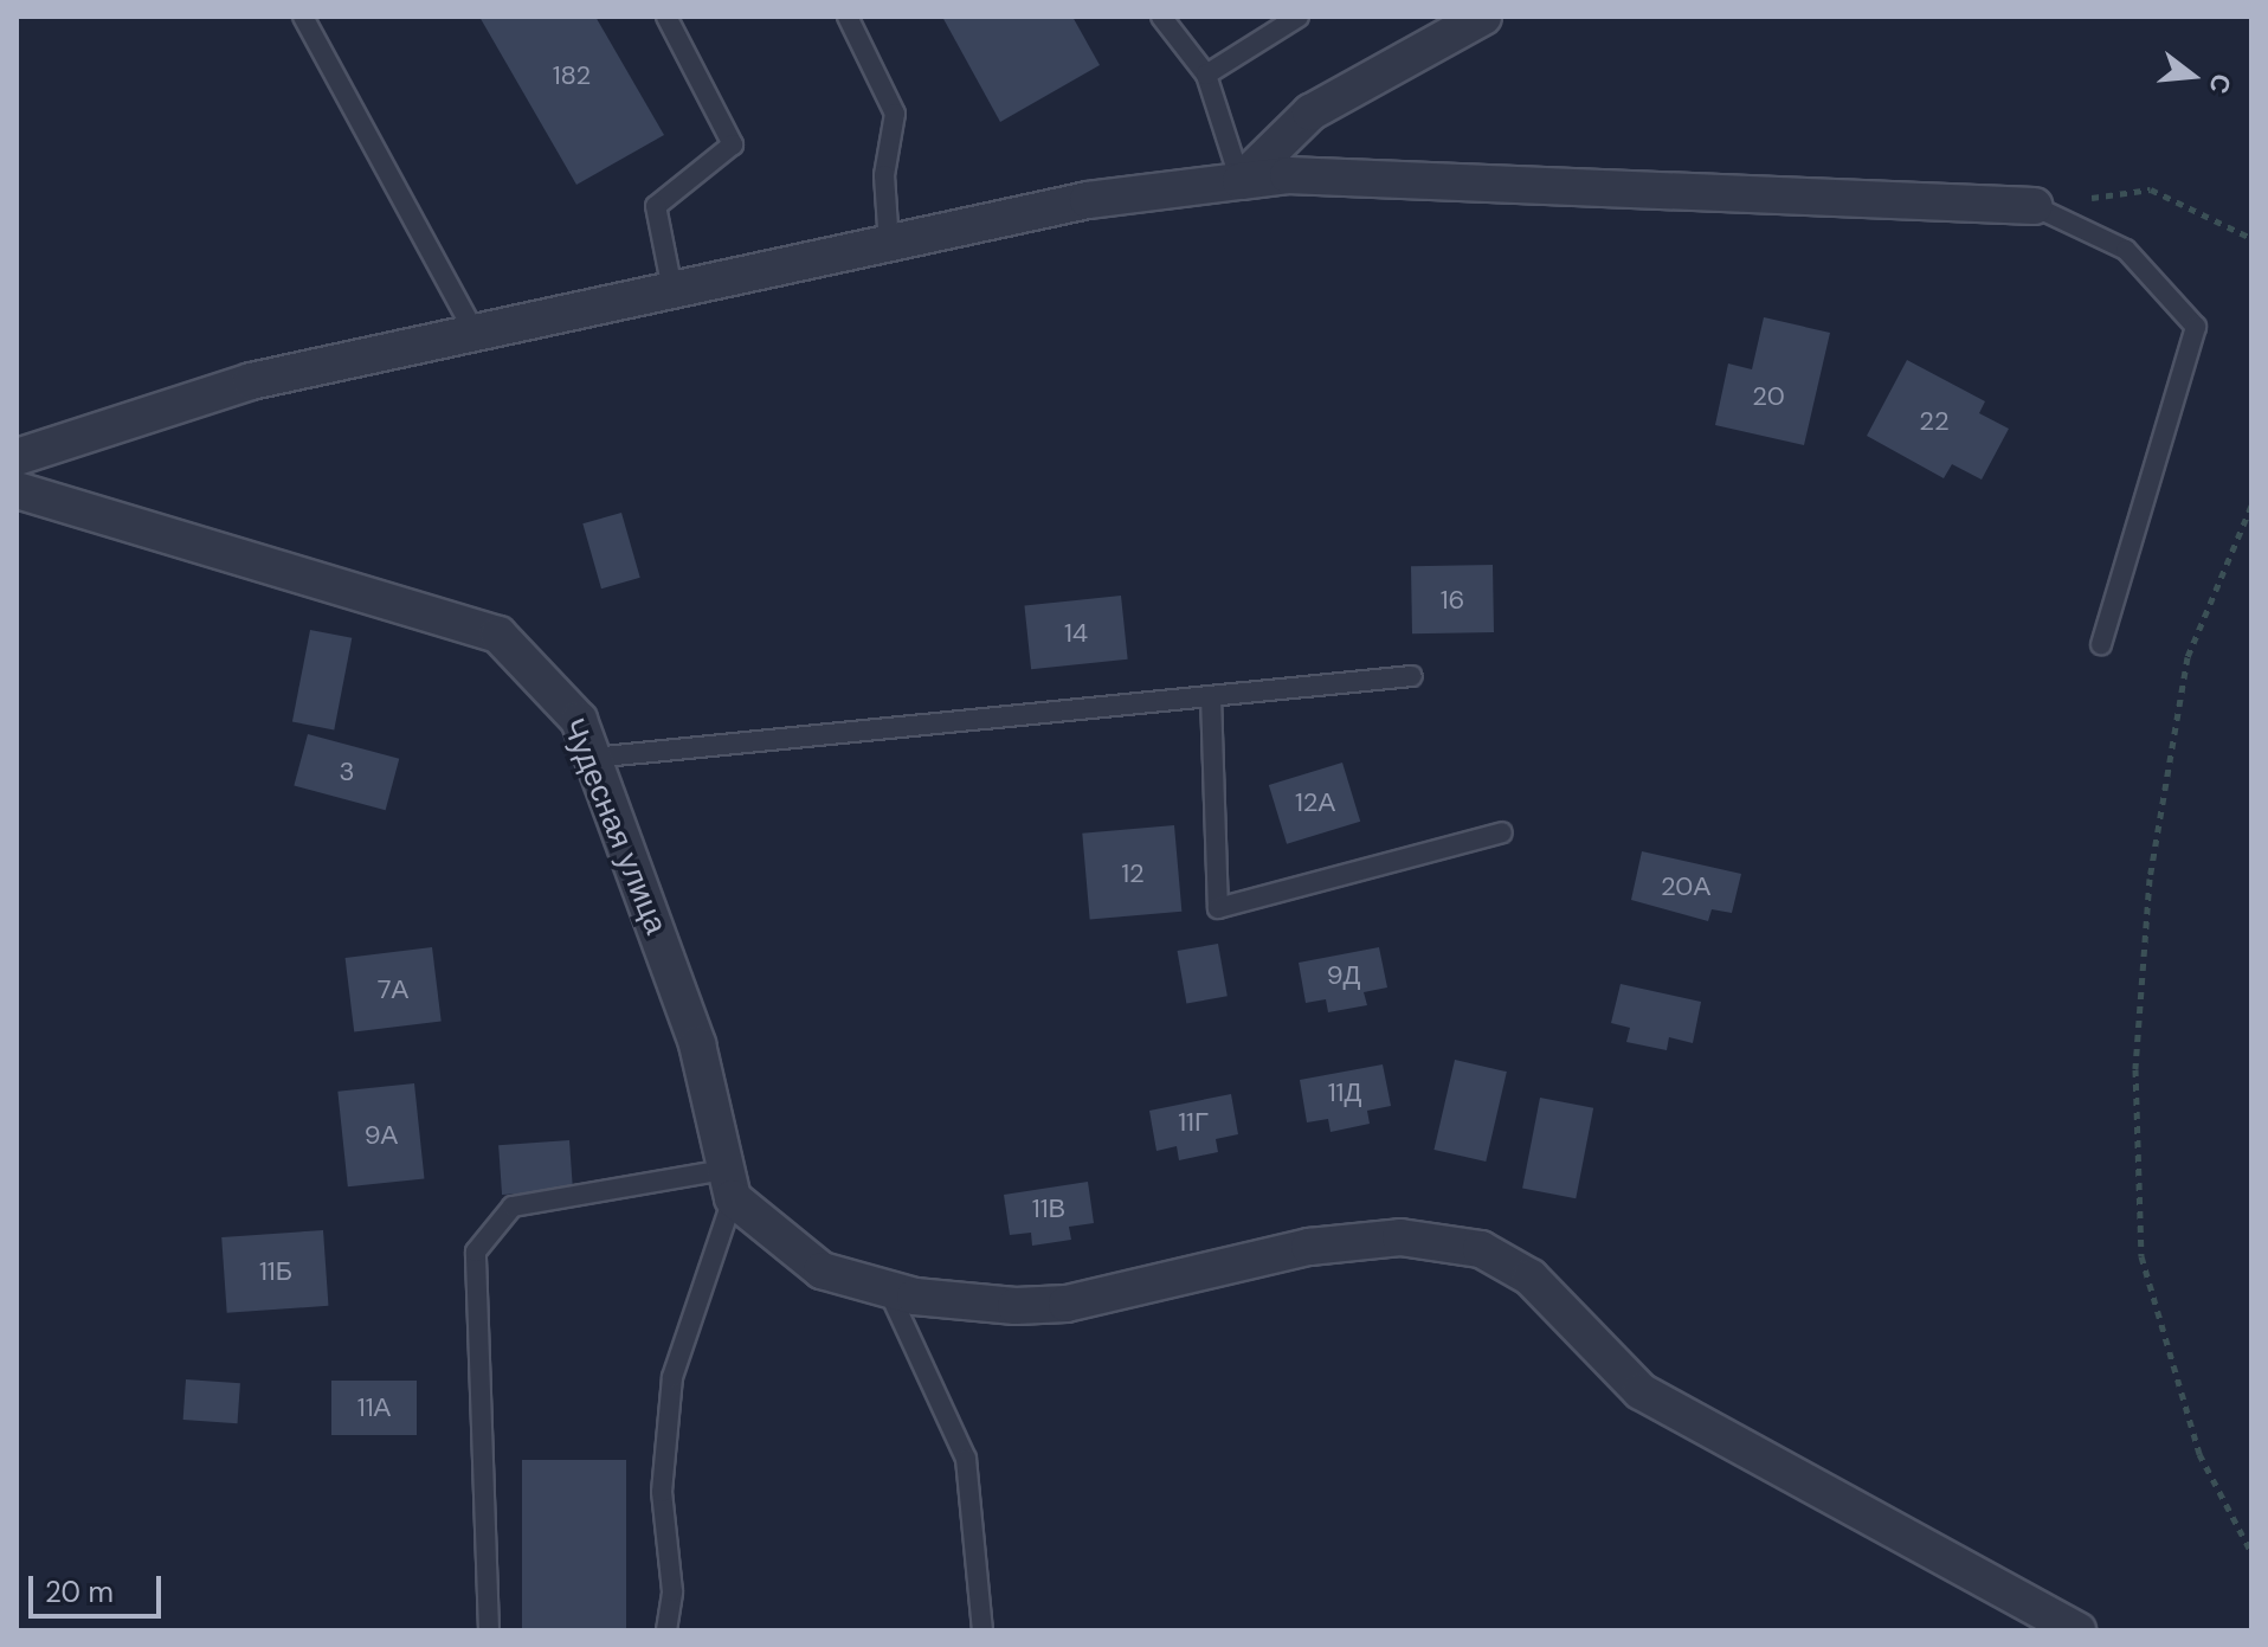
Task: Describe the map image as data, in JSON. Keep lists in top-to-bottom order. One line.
{"streets":{"street":["Чудесная улица"]},"house_numbers":["182","20","22","16","14","3","12А","12","20А","9Д","7А","11Д","11Г","9А","11В","11Б","11А"],"scale_bar":"20 m","north":"right"}
